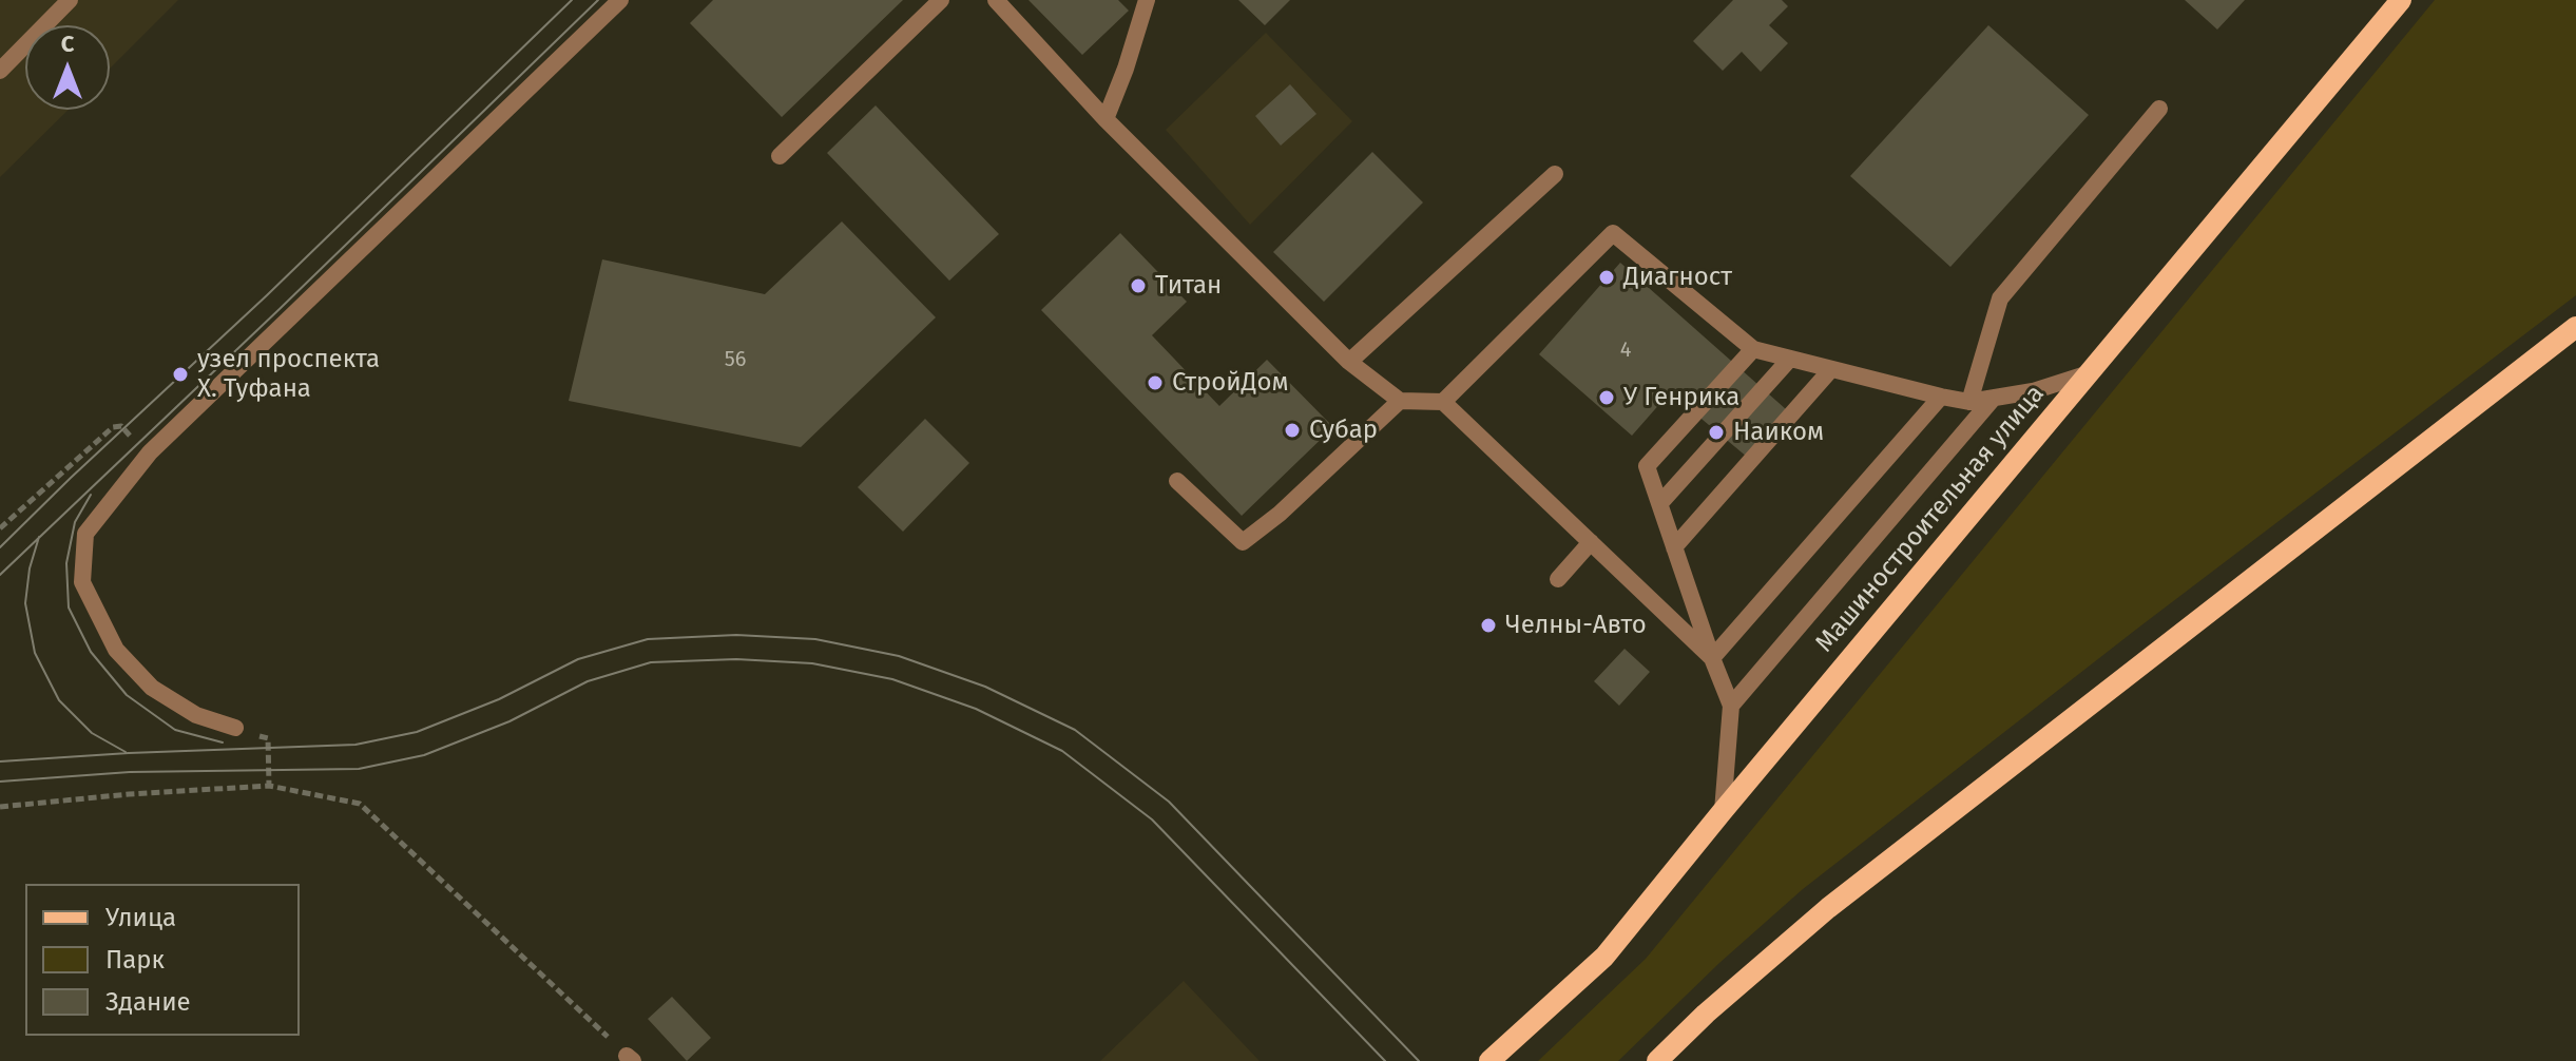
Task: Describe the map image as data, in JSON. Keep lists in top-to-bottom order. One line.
{"streets":{"main road":["Машиностроительная улица"]},"places":["Диагност","Титан","узел проспекта Х. Туфана","СтройДом","У Генрика","Субар","Наиком","Челны-Авто"],"house_numbers":["4","56"],"legend":["Улица","Парк","Здание"],"north":"top"}
